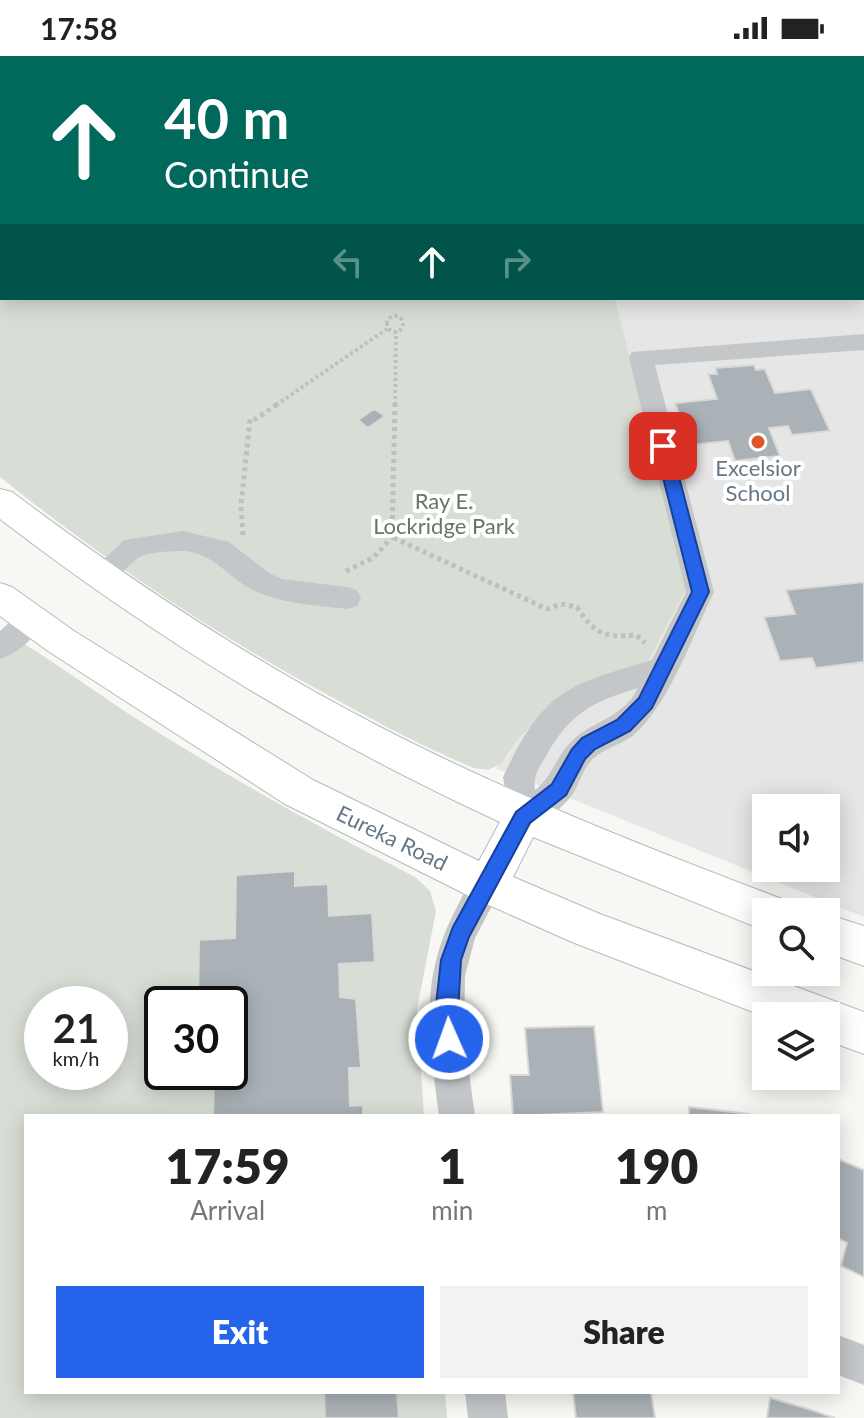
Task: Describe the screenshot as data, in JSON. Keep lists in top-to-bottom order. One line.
{"streets":{"main road":["Eureka Road"]},"parks":["Ray E. Lockridge Park"],"places":["Excelsior School"],"page":{"status":"17:58","turn":["40 m","Continue"],"speed":"21 km/h","limit":"30","eta":["17:59","Arrival","1","min","190","m"],"buttons":["Exit","Share"]}}
